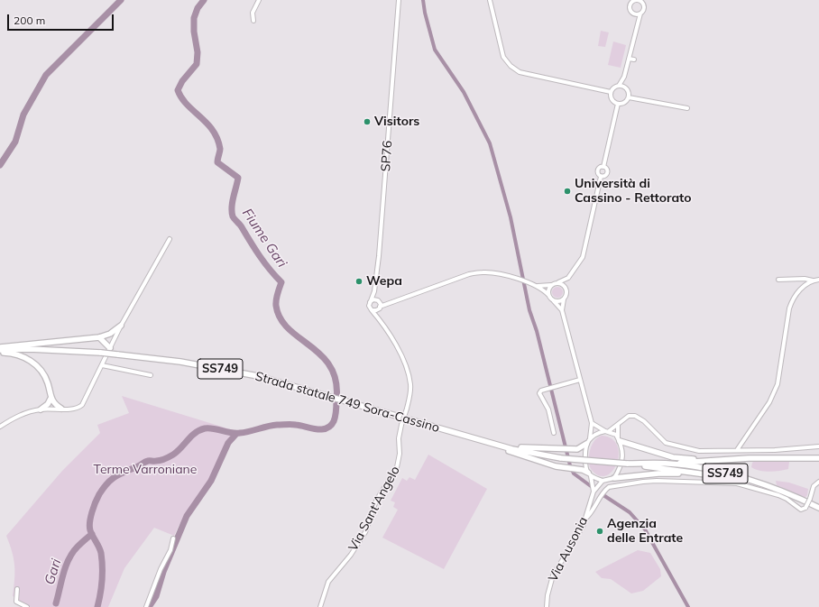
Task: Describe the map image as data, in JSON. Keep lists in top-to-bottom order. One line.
{"streets":{"highway":["SS749","Strada statale 749 Sora-Cassino"],"street":["SP76","Via Sant'Angelo","Via Ausonia"]},"crossings":[["SP76","Via Sant'Angelo"]],"water":["Fiume Gari","Gari"],"parks":["Terme Varroniane"],"places":["Visitors","Università di Cassino - Rettorato","Wepa","Agenzia delle Entrate"],"scale_bar":"200 m"}
